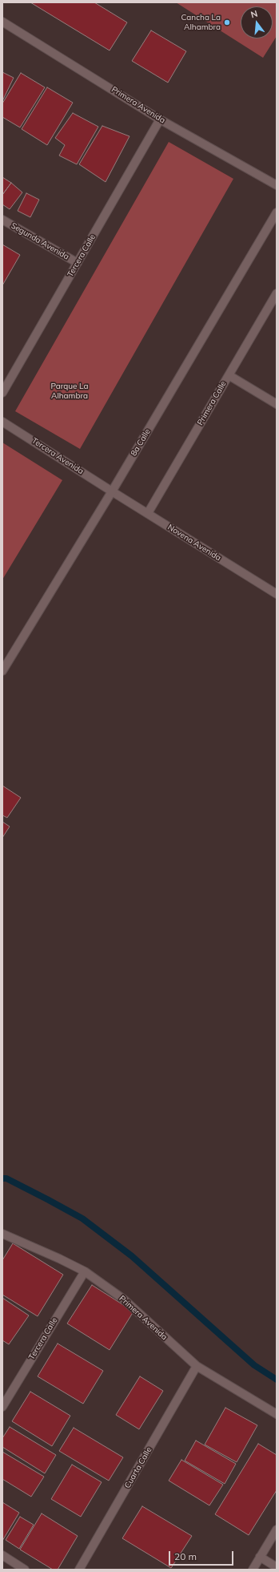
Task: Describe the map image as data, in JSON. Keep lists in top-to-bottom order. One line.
{"streets":{"street":["Primera Avenida","Segunda Avenida","Tercera Calle","Primera Calle","8a Calle","Tercera Avenida","Novena Avenida","Cuarta Calle"]},"crossings":[["Primera Avenida","Tercera Calle"],["Primera Avenida","Cuarta Calle"],["Segunda Avenida","Tercera Calle"],["Primera Calle","Novena Avenida"],["8a Calle","Tercera Avenida"],["8a Calle","Novena Avenida"],["Tercera Avenida","Novena Avenida"]],"parks":["Parque La Alhambra"],"places":["Cancha La Alhambra"],"scale_bar":"20 m","north":"top"}
